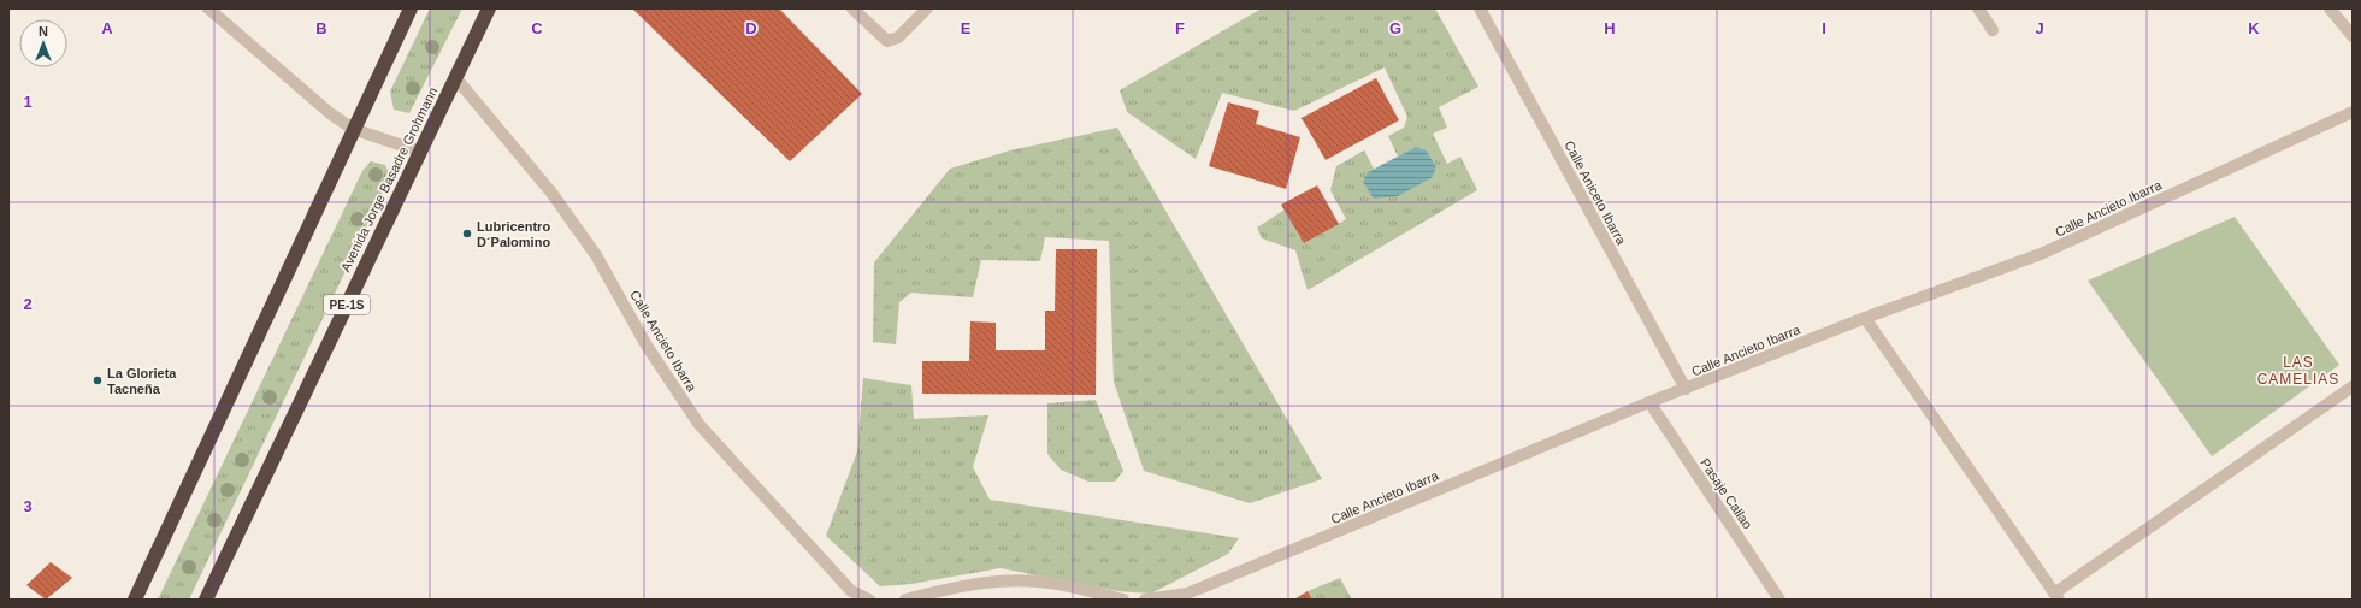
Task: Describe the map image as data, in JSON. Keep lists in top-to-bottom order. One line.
{"streets":{"highway":["Avenida Jorge Basadre Grohmann","PE-1S"],"street":["Calle Aniceto Ibarra","Calle Ancieto Ibarra","Pasaje Callao"]},"crossings":[["Avenida Jorge Basadre Grohmann","Calle Ancieto Ibarra"],["Calle Aniceto Ibarra","Calle Ancieto Ibarra"],["Calle Ancieto Ibarra","Pasaje Callao"]],"districts":["LAS CAMELIAS"],"places":["Lubricentro D´Palomino","La Glorieta Tacneña"],"north":"top","grid":{"columns":["A","B","C","D","E","F","G","H","I","J","K"],"rows":["1","2","3"]}}
